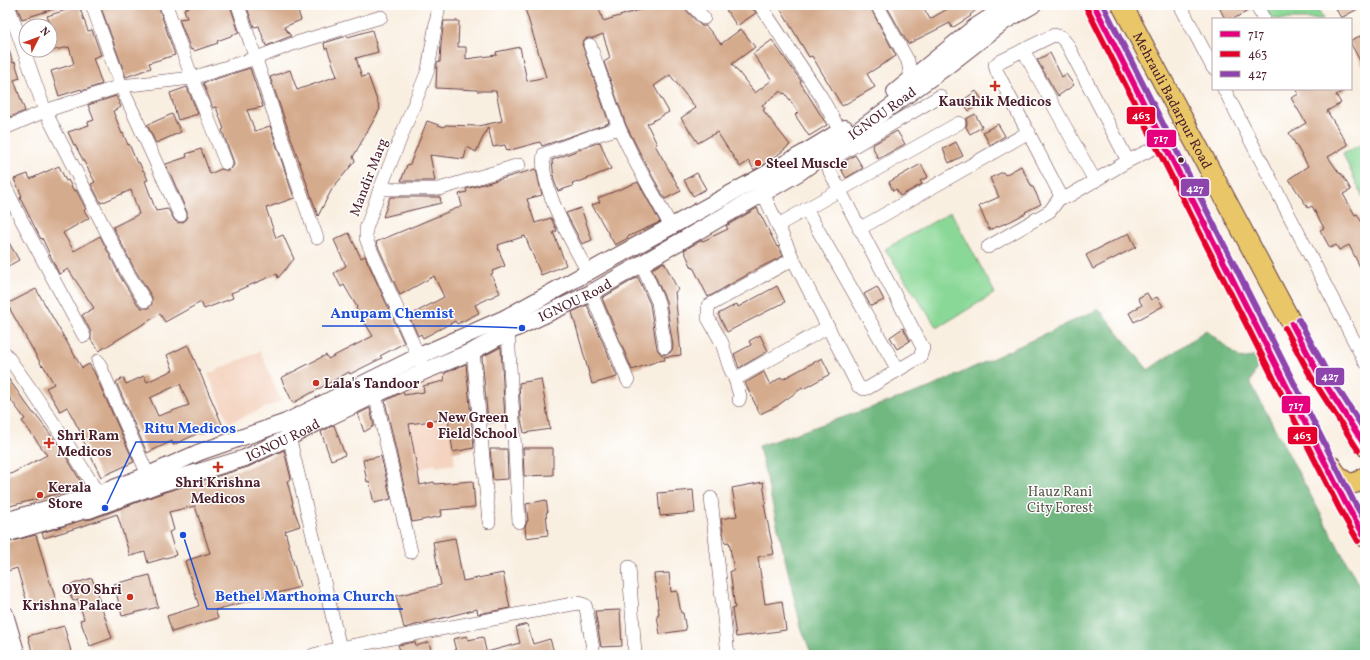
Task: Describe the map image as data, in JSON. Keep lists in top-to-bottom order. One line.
{"streets":{"main road":["Mehrauli Badarpur Road"],"street":["IGNOU Road","Mandir Marg"]},"crossings":[["IGNOU Road","Mandir Marg"]],"parks":["Hauz Rani City Forest"],"places":{"health":["Kaushik Medicos","Shri Ram Medicos","Shri Krishna Medicos"],"other":["Steel Muscle","Anupam Chemist","Lala's Tandoor","New Green Field School","Kerala Store","Ritu Medicos","Bethel Marthoma Church","OYO Shri Krishna Palace"]},"lines":["transit line 717","transit line 427","transit line 463"],"legend":["717","463","427"],"north":"top right"}
